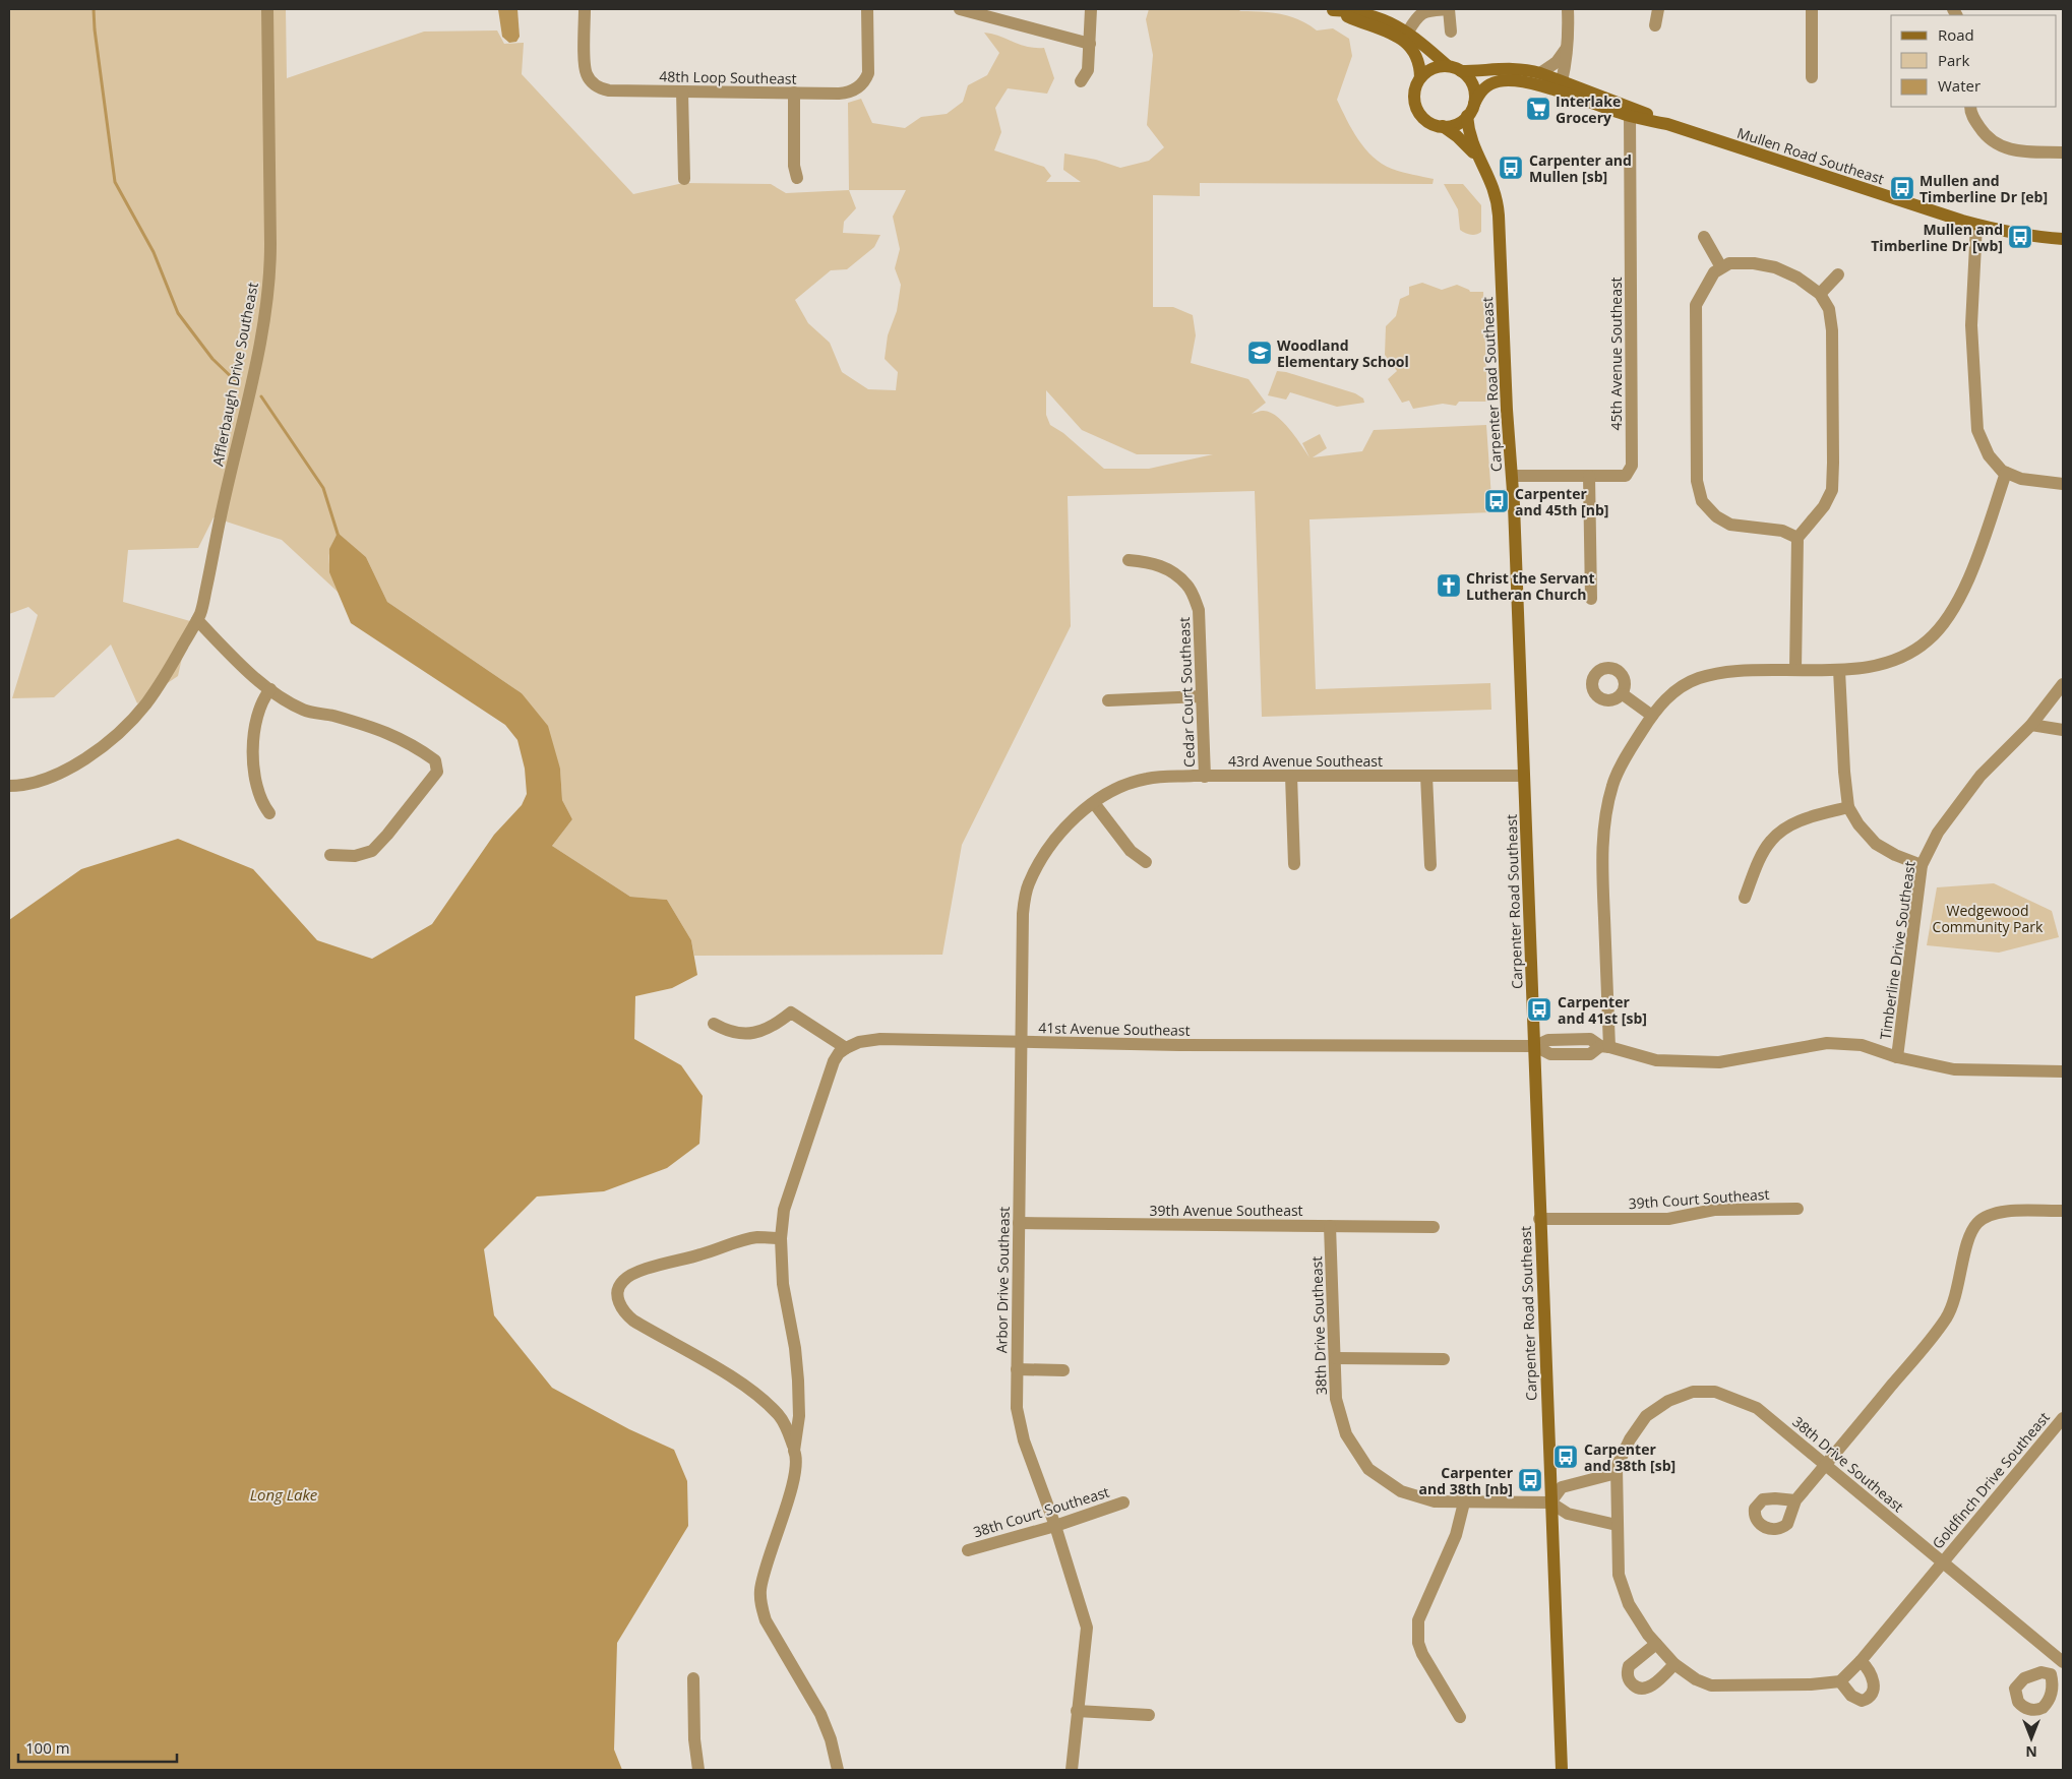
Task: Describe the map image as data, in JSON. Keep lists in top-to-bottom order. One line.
{"streets":{"street":["48th Loop Southeast","Mullen Road Southeast","45th Avenue Southeast","Afflerbaugh Drive Southeast","Carpenter Road Southeast","Cedar Court Southeast","43rd Avenue Southeast","Timberline Drive Southeast","41st Avenue Southeast","39th Court Southeast","39th Avenue Southeast","Arbor Drive Southeast","38th Drive Southeast","Goldfinch Drive Southeast","38th Court Southeast"]},"crossings":[["Mullen Road Southeast","45th Avenue Southeast"],["Mullen Road Southeast","Carpenter Road Southeast"],["45th Avenue Southeast","Carpenter Road Southeast"],["Carpenter Road Southeast","43rd Avenue Southeast"],["Carpenter Road Southeast","41st Avenue Southeast"],["Carpenter Road Southeast","39th Court Southeast"],["Carpenter Road Southeast","38th Drive Southeast"],["Cedar Court Southeast","43rd Avenue Southeast"],["43rd Avenue Southeast","Arbor Drive Southeast"],["Timberline Drive Southeast","41st Avenue Southeast"],["41st Avenue Southeast","Arbor Drive Southeast"],["39th Avenue Southeast","Arbor Drive Southeast"],["39th Avenue Southeast","38th Drive Southeast"],["Arbor Drive Southeast","38th Court Southeast"],["38th Drive Southeast","Goldfinch Drive Southeast"]],"water":["Long Lake"],"parks":["Wedgewood Community Park"],"places":{"supermarket":["Interlake Grocery"],"bus stop":["Carpenter and Mullen [sb]","Mullen and Timberline Dr [eb]","Mullen and Timberline Dr [wb]","Carpenter and 45th [nb]","Carpenter and 41st [sb]","Carpenter and 38th [sb]","Carpenter and 38th [nb]"],"school or university":["Woodland Elementary School"],"church":["Christ the Servant Lutheran Church"]},"legend":["Road","Park","Water"],"scale_bar":"100 m","north":"bottom"}
